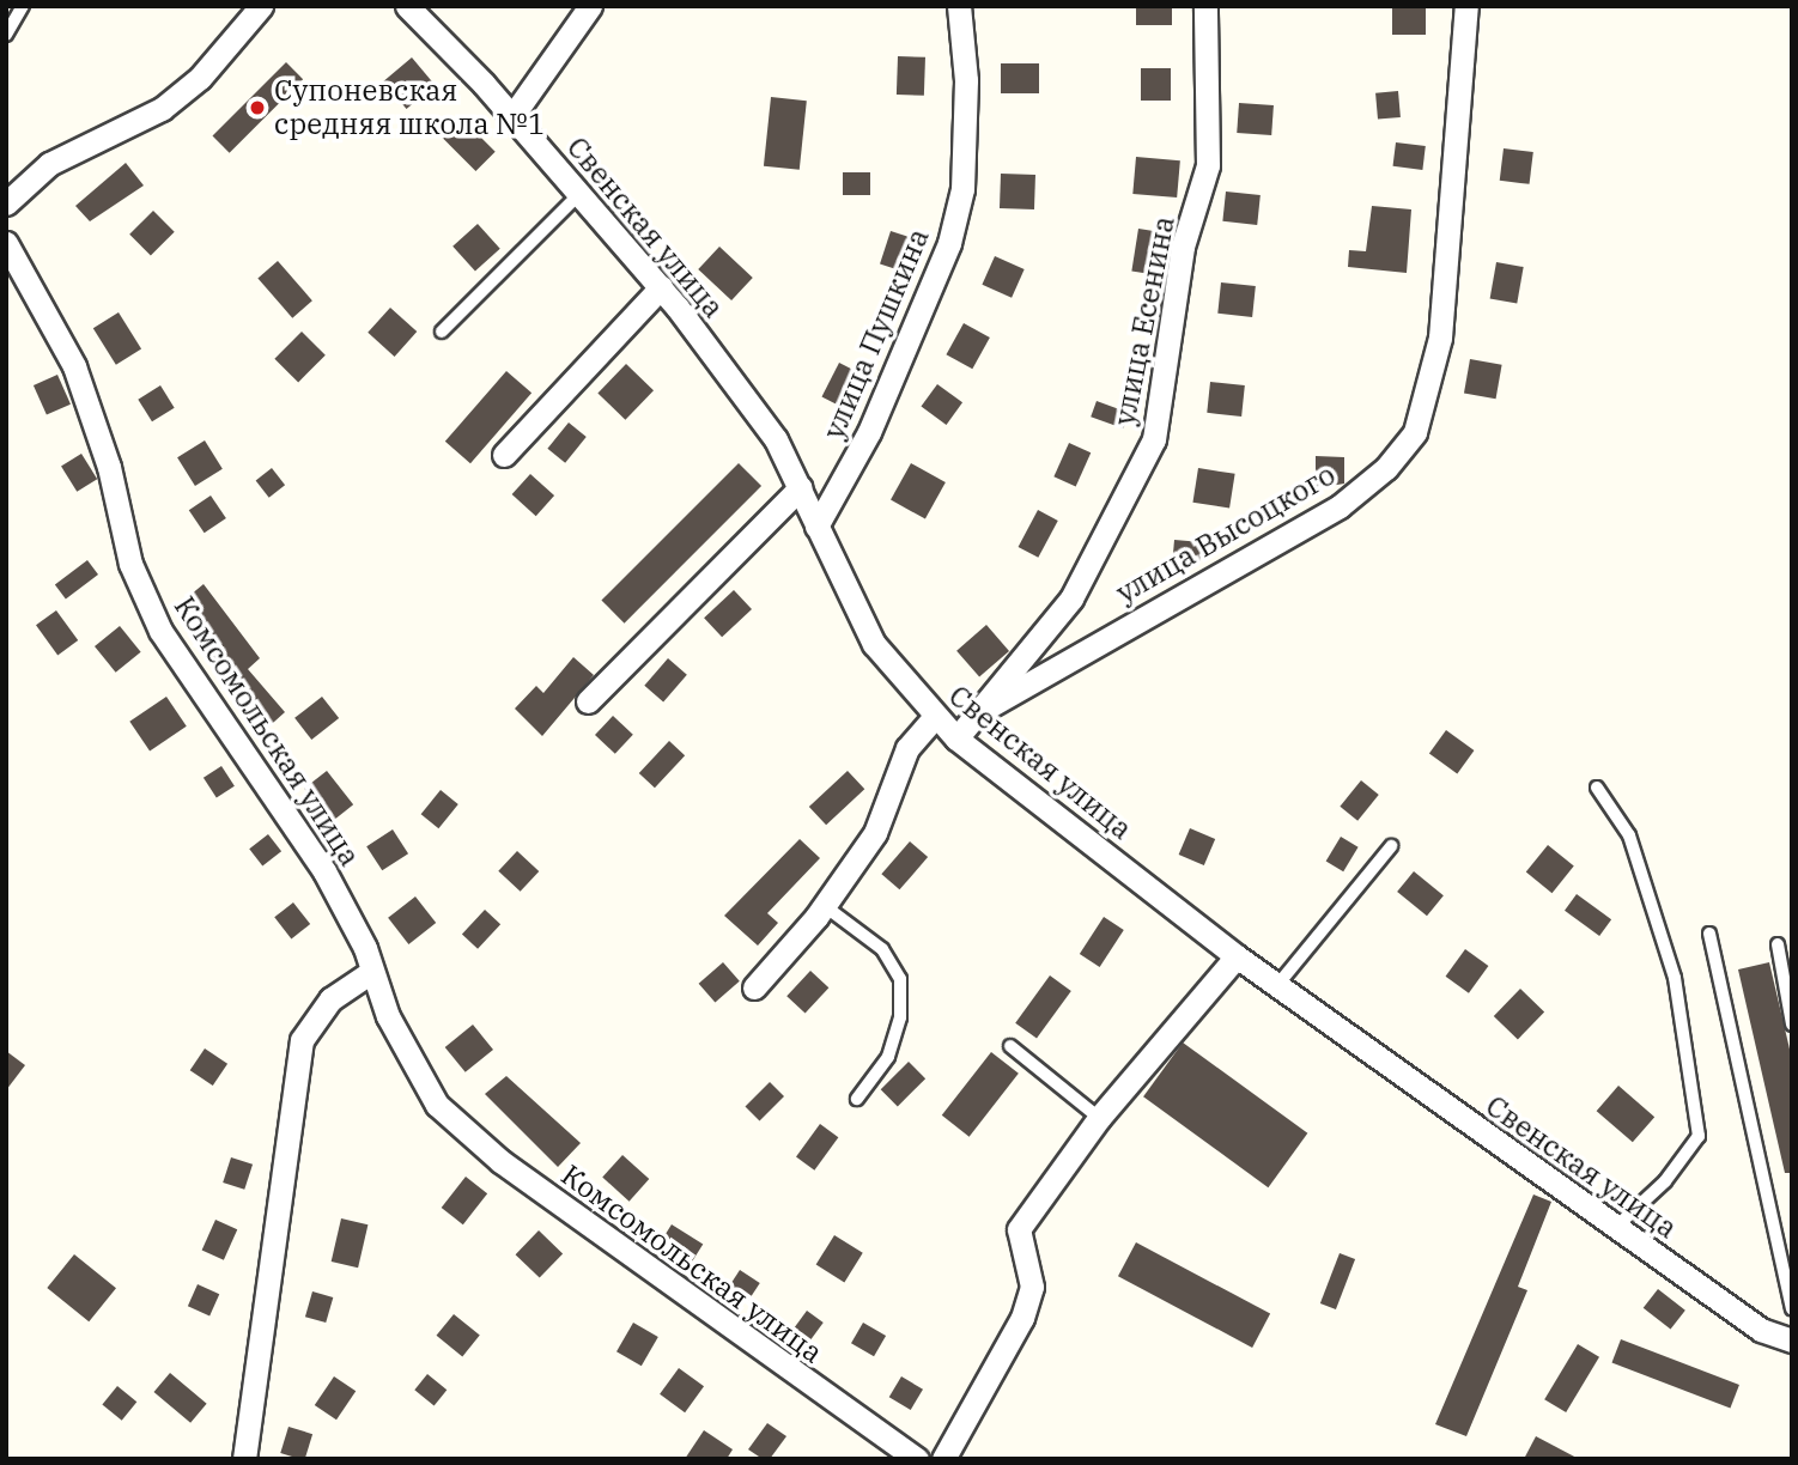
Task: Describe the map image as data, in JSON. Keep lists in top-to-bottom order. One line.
{"streets":{"street":["Свенская улица","улица Есенина","улица Пушкина","улица Высоцкого","Комсомольская улица"]},"crossings":[["Свенская улица","улица Есенина"],["Свенская улица","улица Пушкина"],["улица Есенина","улица Высоцкого"]],"places":["Супоневская средняя школа №1"]}
